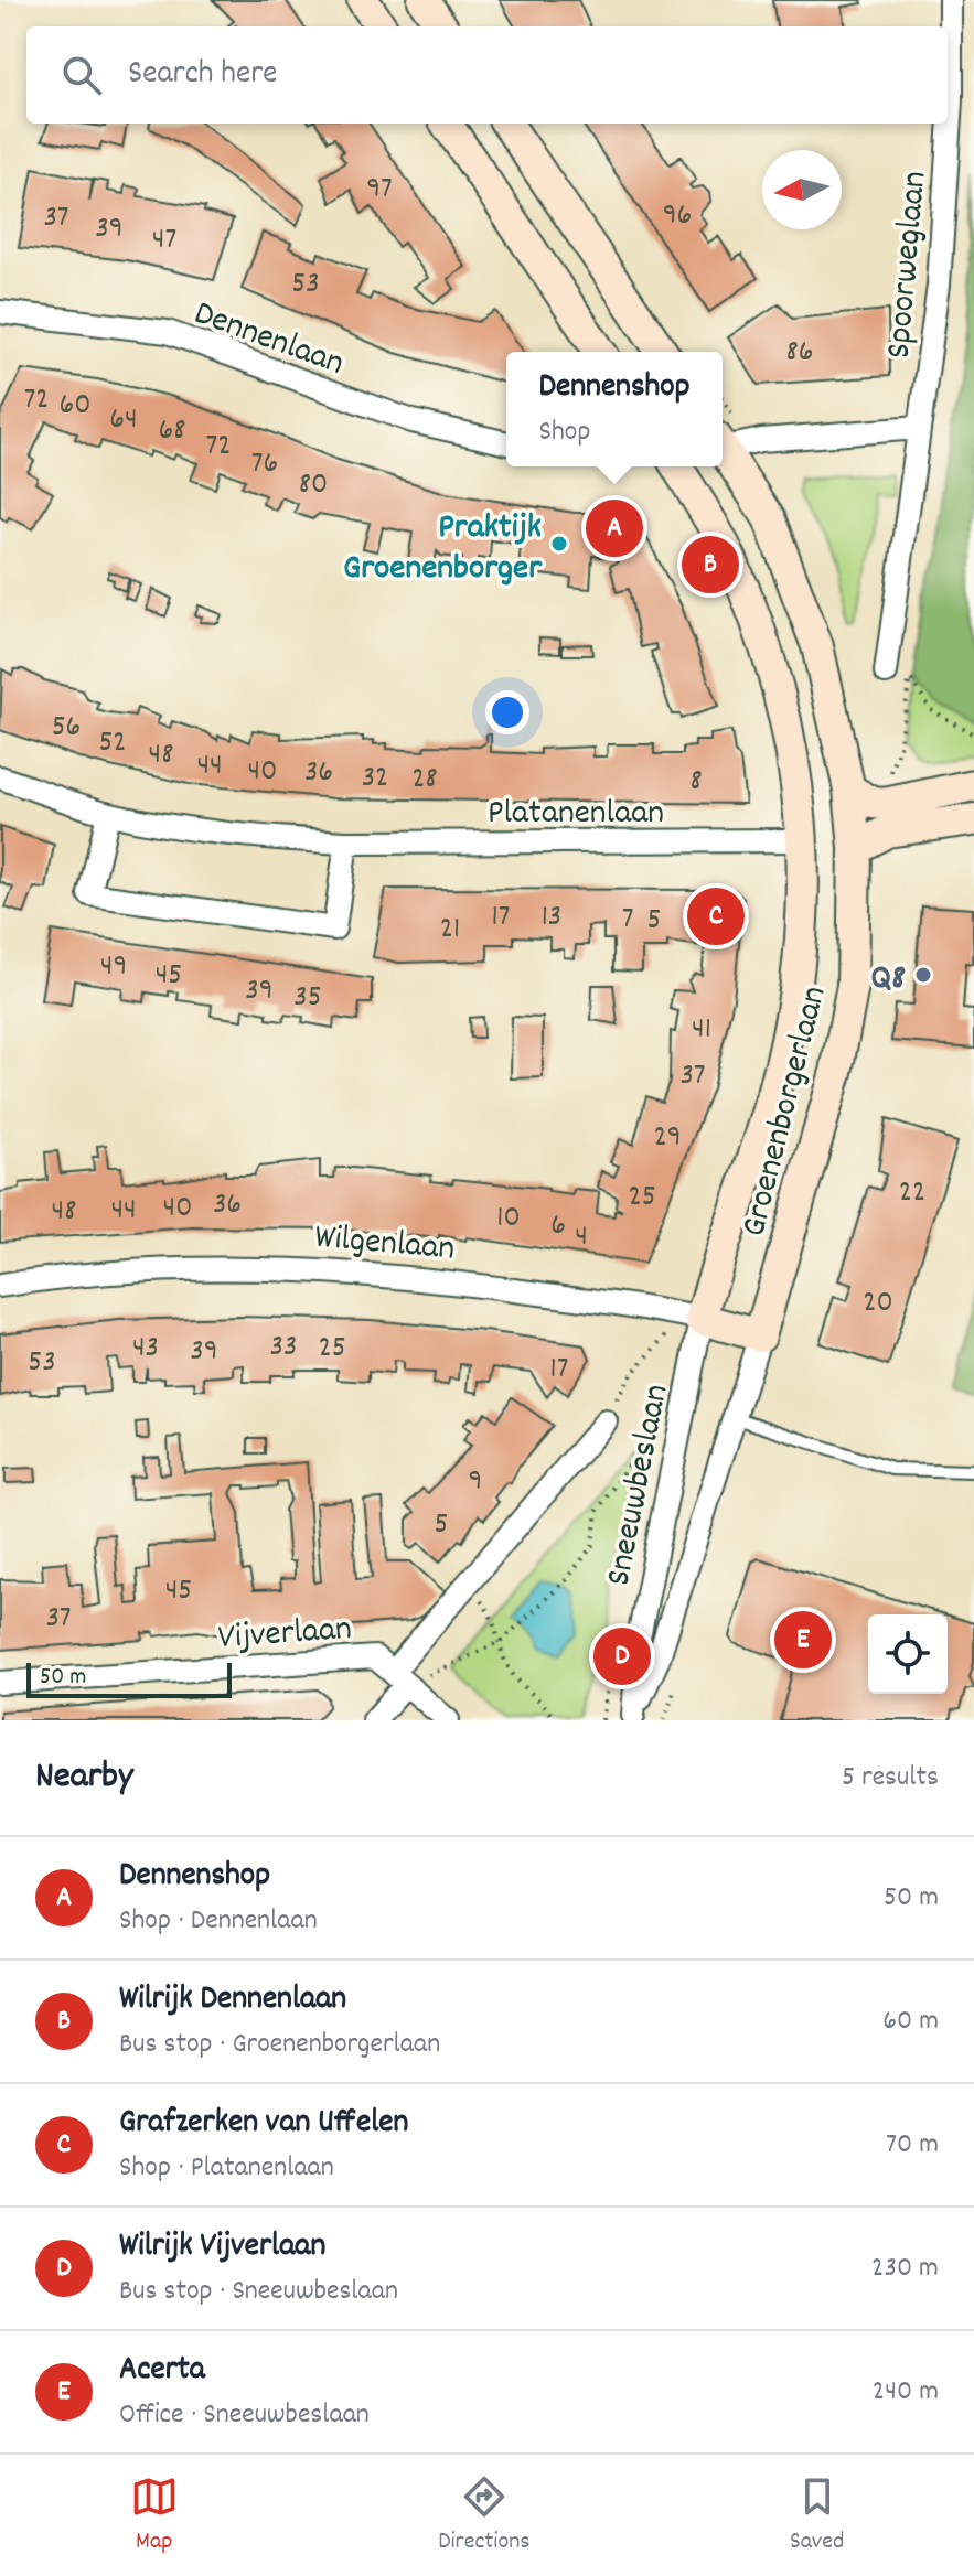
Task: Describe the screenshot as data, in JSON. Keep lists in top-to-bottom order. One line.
{"streets":{"street":["Spoorweglaan","Dennenlaan","Platanenlaan","Groenenborgerlaan","Wilgenlaan","Sneeuwbeslaan","Vijverlaan"]},"crossings":[["Platanenlaan","Groenenborgerlaan"],["Groenenborgerlaan","Wilgenlaan"],["Groenenborgerlaan","Sneeuwbeslaan"],["Wilgenlaan","Sneeuwbeslaan"]],"places":["Praktijk Groenenborger","Q8"],"house_numbers":["97","96","37","39","47","53","86","72","60","64","68","72","76","80","56","52","48","44","40","36","32","28","8","17","13","7","5","21","49","45","39","35","41","37","29","22","25","36","40","44","48","10","6","4","20","33","43","25","39","53","17","9","5","45","37"],"scale_bar":"50 m","north":"left","page":{"search":"Search here","popup":["Dennenshop","Shop"],"pins":["A","B","C","E","D"],"scale":"50 m","heading":["Nearby","5 results"],"list":[{"mark":"A","name":"Dennenshop","note":"Shop · Dennenlaan","value":"50 m"},{"mark":"B","name":"Wilrijk Dennenlaan","note":"Bus stop · Groenenborgerlaan","value":"60 m"},{"mark":"C","name":"Grafzerken van Uffelen","note":"Shop · Platanenlaan","value":"70 m"},{"mark":"D","name":"Wilrijk Vijverlaan","note":"Bus stop · Sneeuwbeslaan","value":"230 m"},{"mark":"E","name":"Acerta","note":"Office · Sneeuwbeslaan","value":"240 m"}],"nav":["Map","Directions","Saved"]}}
